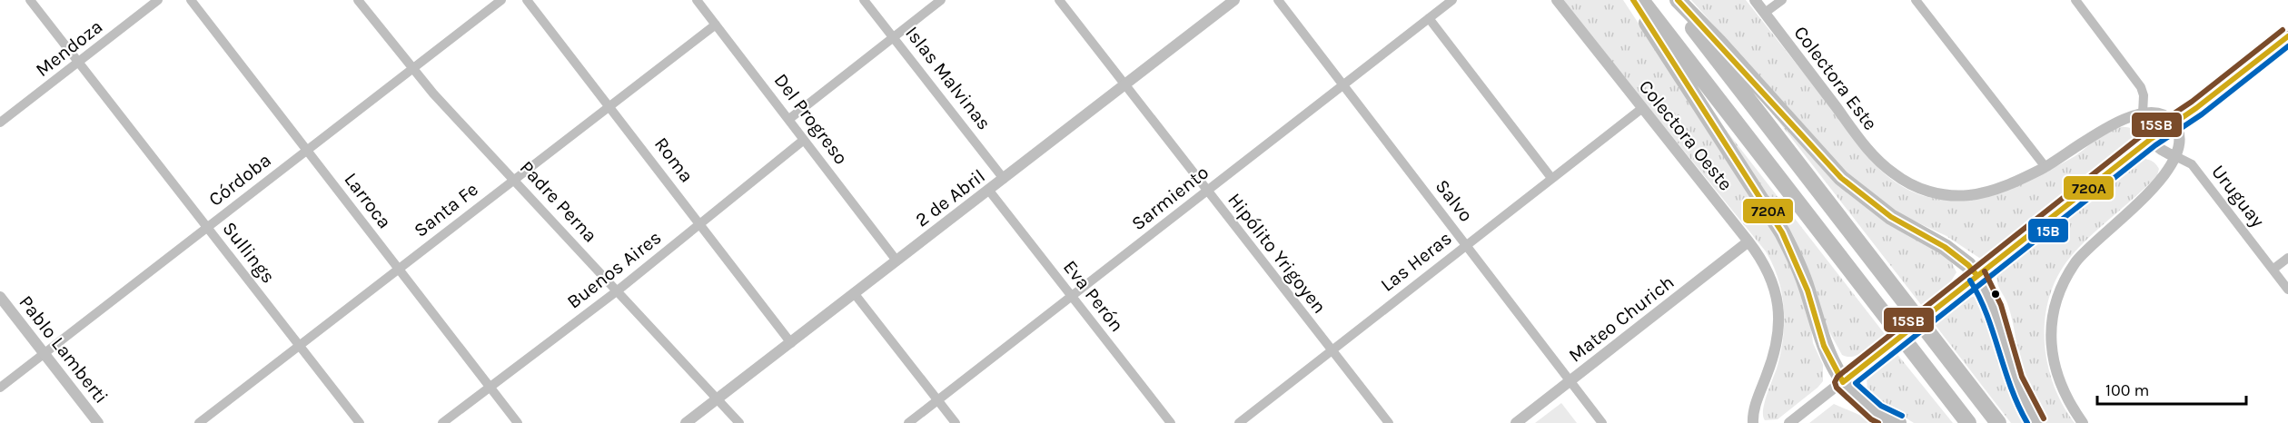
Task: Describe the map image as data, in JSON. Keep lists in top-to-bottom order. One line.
{"streets":{"street":["Mendoza","Islas Malvinas","Colectora Este","Del Progreso","Colectora Oeste","Roma","Córdoba","Uruguay","2 de Abril","Sarmiento","Larroca","Salvo","Padre Perna","Santa Fe","Sullings","Hipólito Yrigoyen","Las Heras","Buenos Aires","Eva Perón","Mateo Churich","Pablo Lamberti"]},"crossings":[["Mendoza","Sullings"],["Islas Malvinas","2 de Abril"],["Del Progreso","2 de Abril"],["Del Progreso","Santa Fe"],["Del Progreso","Buenos Aires"],["Colectora Oeste","Las Heras"],["Colectora Oeste","Mateo Churich"],["Roma","2 de Abril"],["Roma","Santa Fe"],["Roma","Buenos Aires"],["Córdoba","Larroca"],["Córdoba","Padre Perna"],["Córdoba","Sullings"],["Córdoba","Pablo Lamberti"],["2 de Abril","Padre Perna"],["2 de Abril","Hipólito Yrigoyen"],["2 de Abril","Eva Perón"],["Sarmiento","Salvo"],["Sarmiento","Hipólito Yrigoyen"],["Sarmiento","Eva Perón"],["Larroca","Santa Fe"],["Larroca","Buenos Aires"],["Salvo","Las Heras"],["Salvo","Mateo Churich"],["Padre Perna","Santa Fe"],["Padre Perna","Buenos Aires"],["Santa Fe","Sullings"],["Hipólito Yrigoyen","Las Heras"]],"lines":["transit line 720A","transit line 15SB","transit line 15B"],"scale_bar":"100 m"}
